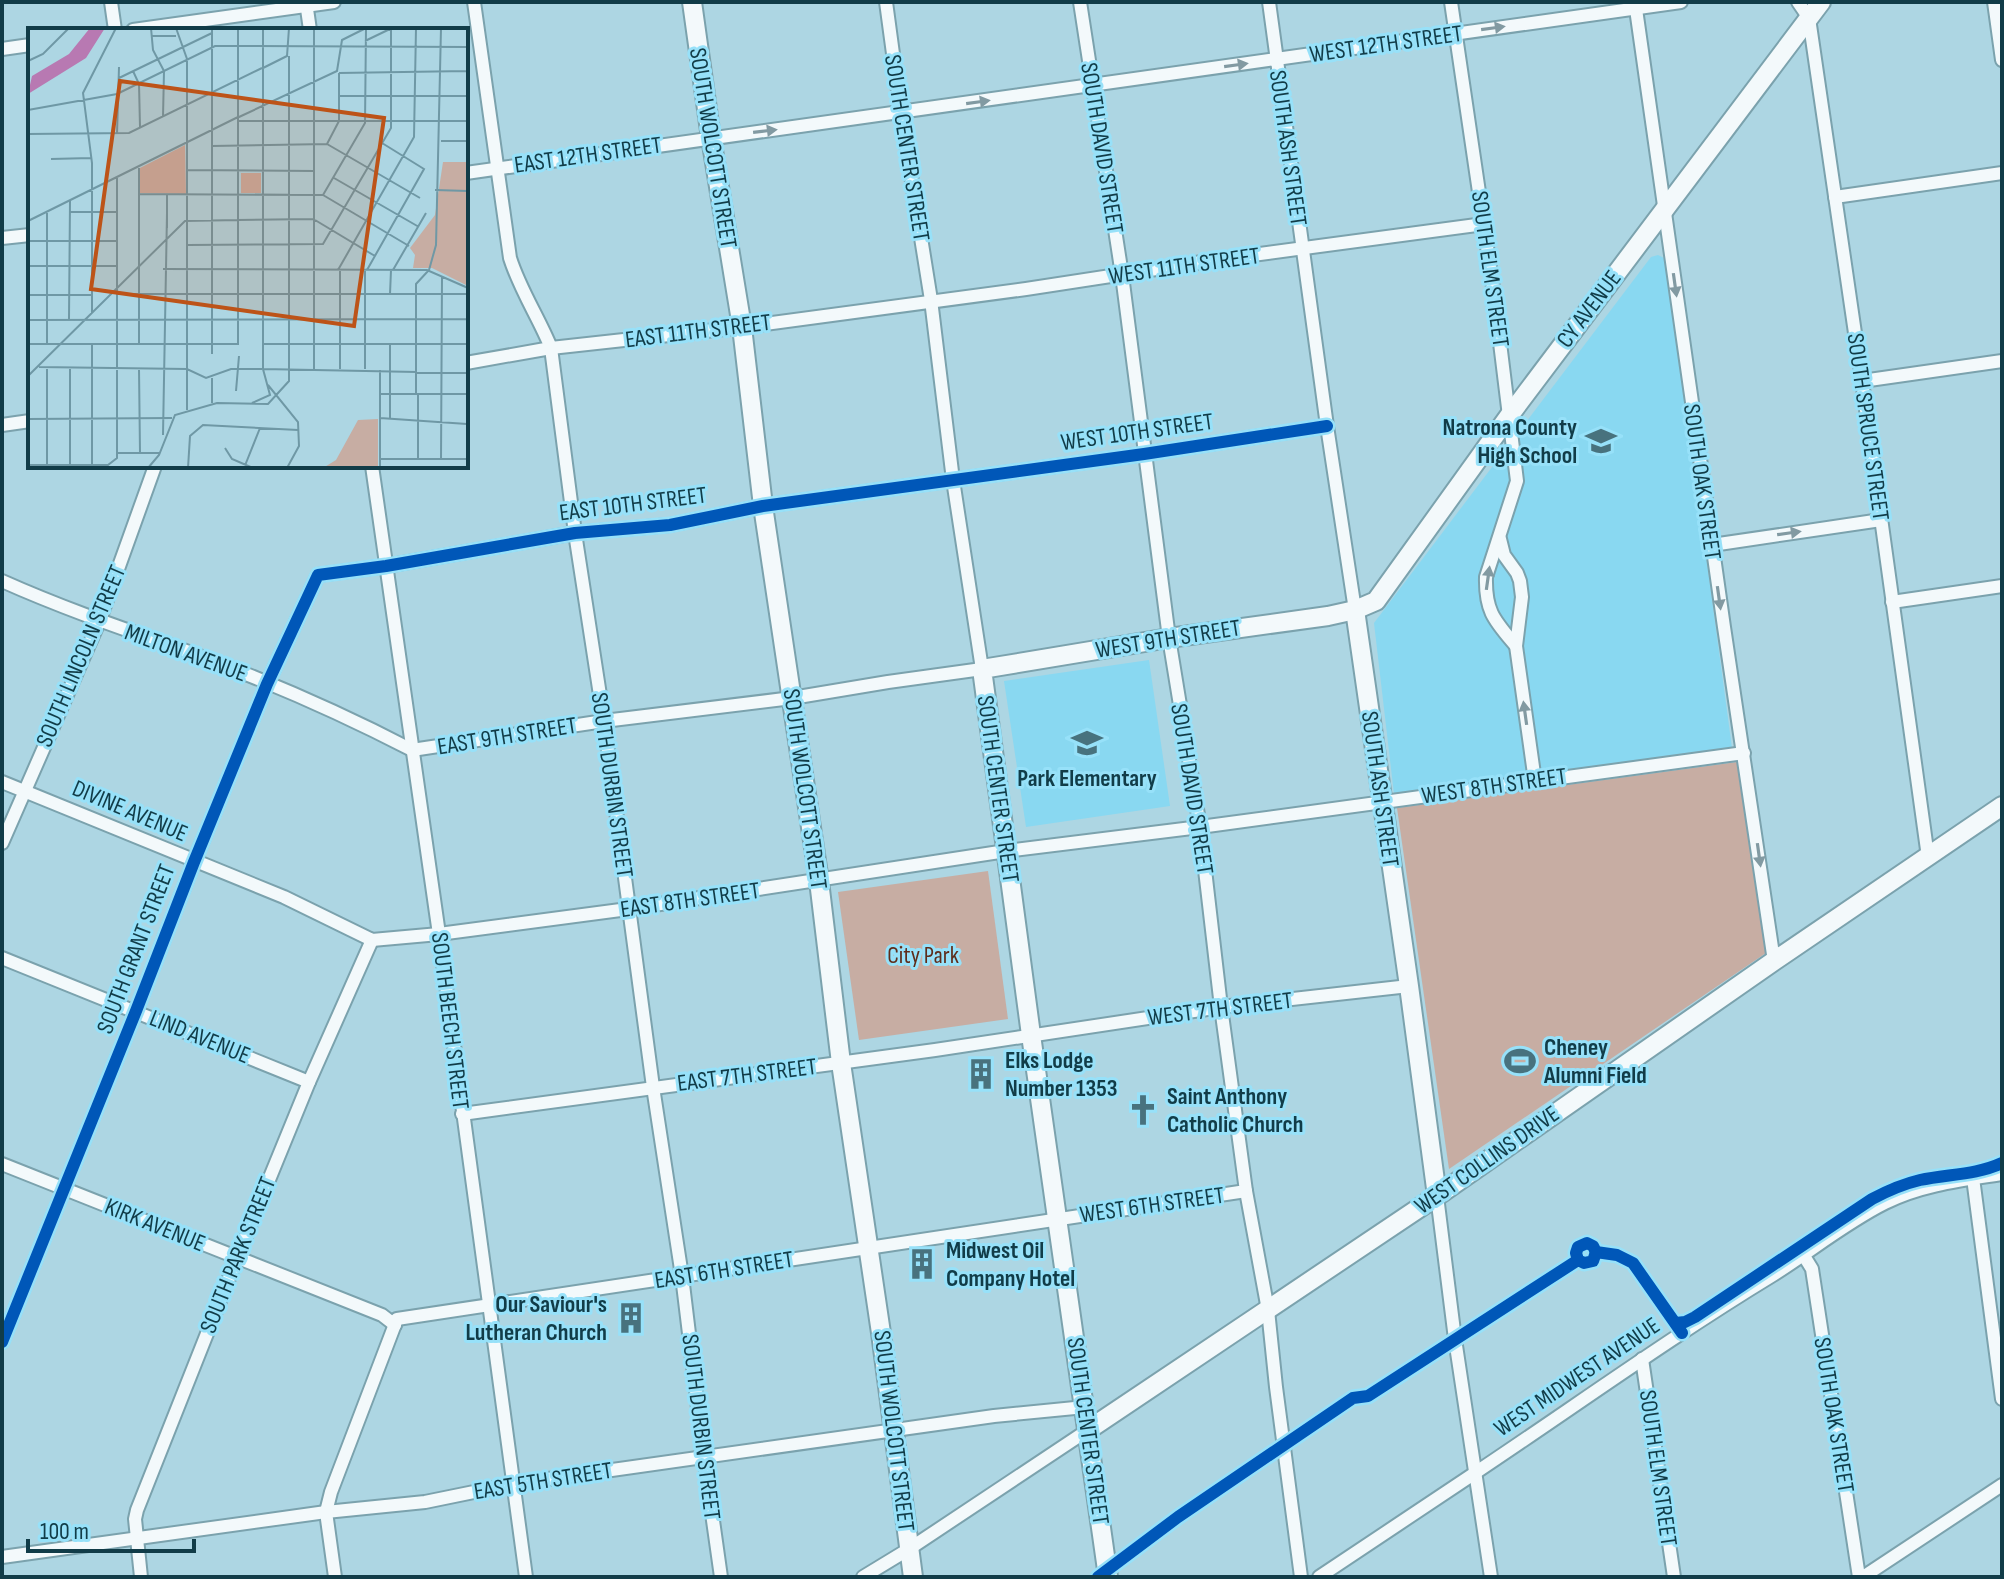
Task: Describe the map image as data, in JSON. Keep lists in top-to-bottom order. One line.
{"streets":{"main road":["SOUTH WOLCOTT STREET","SOUTH CENTER STREET","SOUTH ASH STREET","CY AVENUE","WEST 9TH STREET","WEST COLLINS DRIVE"],"street":["WEST 12TH STREET","SOUTH DAVID STREET","EAST 12TH STREET","WEST 11TH STREET","SOUTH ELM STREET","EAST 11TH STREET","SOUTH SPRUCE STREET","WEST 10TH STREET","SOUTH OAK STREET","EAST 10TH STREET","MILTON AVENUE","SOUTH LINCOLN STREET","EAST 9TH STREET","SOUTH DURBIN STREET","WEST 8TH STREET","DIVINE AVENUE","EAST 8TH STREET","SOUTH GRANT STREET","WEST 7TH STREET","SOUTH BEECH STREET","LIND AVENUE","EAST 7TH STREET","WEST 6TH STREET","KIRK AVENUE","SOUTH PARK STREET","EAST 6TH STREET","WEST MIDWEST AVENUE","EAST 5TH STREET"]},"crossings":[["WEST 12TH STREET","SOUTH CENTER STREET"],["WEST 12TH STREET","SOUTH DAVID STREET"],["WEST 12TH STREET","SOUTH ASH STREET"],["WEST 12TH STREET","EAST 12TH STREET"],["WEST 12TH STREET","SOUTH ELM STREET"],["WEST 12TH STREET","SOUTH OAK STREET"],["SOUTH WOLCOTT STREET","EAST 12TH STREET"],["SOUTH WOLCOTT STREET","EAST 11TH STREET"],["SOUTH WOLCOTT STREET","EAST 10TH STREET"],["SOUTH WOLCOTT STREET","EAST 9TH STREET"],["SOUTH WOLCOTT STREET","EAST 8TH STREET"],["SOUTH WOLCOTT STREET","EAST 7TH STREET"],["SOUTH WOLCOTT STREET","EAST 6TH STREET"],["SOUTH WOLCOTT STREET","EAST 5TH STREET"],["SOUTH CENTER STREET","EAST 12TH STREET"],["SOUTH CENTER STREET","WEST 11TH STREET"],["SOUTH CENTER STREET","EAST 11TH STREET"],["SOUTH CENTER STREET","WEST 10TH STREET"],["SOUTH CENTER STREET","EAST 10TH STREET"],["SOUTH CENTER STREET","WEST 9TH STREET"],["SOUTH CENTER STREET","EAST 9TH STREET"],["SOUTH CENTER STREET","WEST 8TH STREET"],["SOUTH CENTER STREET","EAST 8TH STREET"],["SOUTH CENTER STREET","WEST 7TH STREET"],["SOUTH CENTER STREET","EAST 7TH STREET"],["SOUTH CENTER STREET","WEST COLLINS DRIVE"],["SOUTH CENTER STREET","WEST 6TH STREET"],["SOUTH CENTER STREET","EAST 6TH STREET"],["SOUTH CENTER STREET","EAST 5TH STREET"],["SOUTH DAVID STREET","WEST 11TH STREET"],["SOUTH DAVID STREET","WEST 10TH STREET"],["SOUTH DAVID STREET","WEST 9TH STREET"],["SOUTH DAVID STREET","WEST 8TH STREET"],["SOUTH DAVID STREET","WEST 7TH STREET"],["SOUTH DAVID STREET","WEST COLLINS DRIVE"],["SOUTH DAVID STREET","WEST 6TH STREET"],["SOUTH ASH STREET","WEST 11TH STREET"],["SOUTH ASH STREET","CY AVENUE"],["SOUTH ASH STREET","WEST 10TH STREET"],["SOUTH ASH STREET","WEST 9TH STREET"],["SOUTH ASH STREET","WEST 8TH STREET"],["SOUTH ASH STREET","WEST 7TH STREET"],["SOUTH ASH STREET","WEST COLLINS DRIVE"],["SOUTH ASH STREET","WEST MIDWEST AVENUE"],["EAST 12TH STREET","SOUTH DURBIN STREET"],["WEST 11TH STREET","SOUTH ELM STREET"],["WEST 11TH STREET","EAST 11TH STREET"],["SOUTH ELM STREET","CY AVENUE"],["SOUTH ELM STREET","WEST MIDWEST AVENUE"],["CY AVENUE","SOUTH SPRUCE STREET"],["CY AVENUE","SOUTH OAK STREET"],["CY AVENUE","WEST 9TH STREET"],["EAST 11TH STREET","SOUTH DURBIN STREET"],["SOUTH SPRUCE STREET","WEST COLLINS DRIVE"],["WEST 10TH STREET","EAST 10TH STREET"],["SOUTH OAK STREET","WEST 8TH STREET"],["SOUTH OAK STREET","WEST COLLINS DRIVE"],["SOUTH OAK STREET","WEST MIDWEST AVENUE"],["EAST 10TH STREET","SOUTH DURBIN STREET"],["EAST 10TH STREET","SOUTH GRANT STREET"],["EAST 10TH STREET","SOUTH BEECH STREET"],["WEST 9TH STREET","EAST 9TH STREET"],["MILTON AVENUE","SOUTH LINCOLN STREET"],["MILTON AVENUE","EAST 9TH STREET"],["MILTON AVENUE","SOUTH GRANT STREET"],["MILTON AVENUE","SOUTH BEECH STREET"],["SOUTH LINCOLN STREET","DIVINE AVENUE"],["EAST 9TH STREET","SOUTH DURBIN STREET"],["EAST 9TH STREET","SOUTH BEECH STREET"],["SOUTH DURBIN STREET","EAST 8TH STREET"],["SOUTH DURBIN STREET","EAST 7TH STREET"],["SOUTH DURBIN STREET","EAST 6TH STREET"],["SOUTH DURBIN STREET","EAST 5TH STREET"],["WEST 8TH STREET","EAST 8TH STREET"],["DIVINE AVENUE","EAST 8TH STREET"],["DIVINE AVENUE","SOUTH GRANT STREET"],["DIVINE AVENUE","SOUTH PARK STREET"],["EAST 8TH STREET","SOUTH BEECH STREET"],["EAST 8TH STREET","SOUTH PARK STREET"],["SOUTH GRANT STREET","LIND AVENUE"],["SOUTH GRANT STREET","KIRK AVENUE"],["WEST 7TH STREET","EAST 7TH STREET"],["SOUTH BEECH STREET","EAST 7TH STREET"],["SOUTH BEECH STREET","EAST 6TH STREET"],["SOUTH BEECH STREET","EAST 5TH STREET"],["LIND AVENUE","SOUTH PARK STREET"],["WEST 6TH STREET","EAST 6TH STREET"],["KIRK AVENUE","SOUTH PARK STREET"],["KIRK AVENUE","EAST 6TH STREET"],["SOUTH PARK STREET","EAST 5TH STREET"]],"one_way":["WEST 12TH STREET","EAST 12TH STREET","SOUTH OAK STREET"],"parks":["City Park"],"places":{"school or university":["Natrona County High School","Park Elementary"],"sports":["Cheney Alumni Field"],"building":["Elks Lodge Number 1353","Midwest Oil Company Hotel","Our Saviour's Lutheran Church"],"church":["Saint Anthony Catholic Church"]},"scale_bar":"100 m"}
